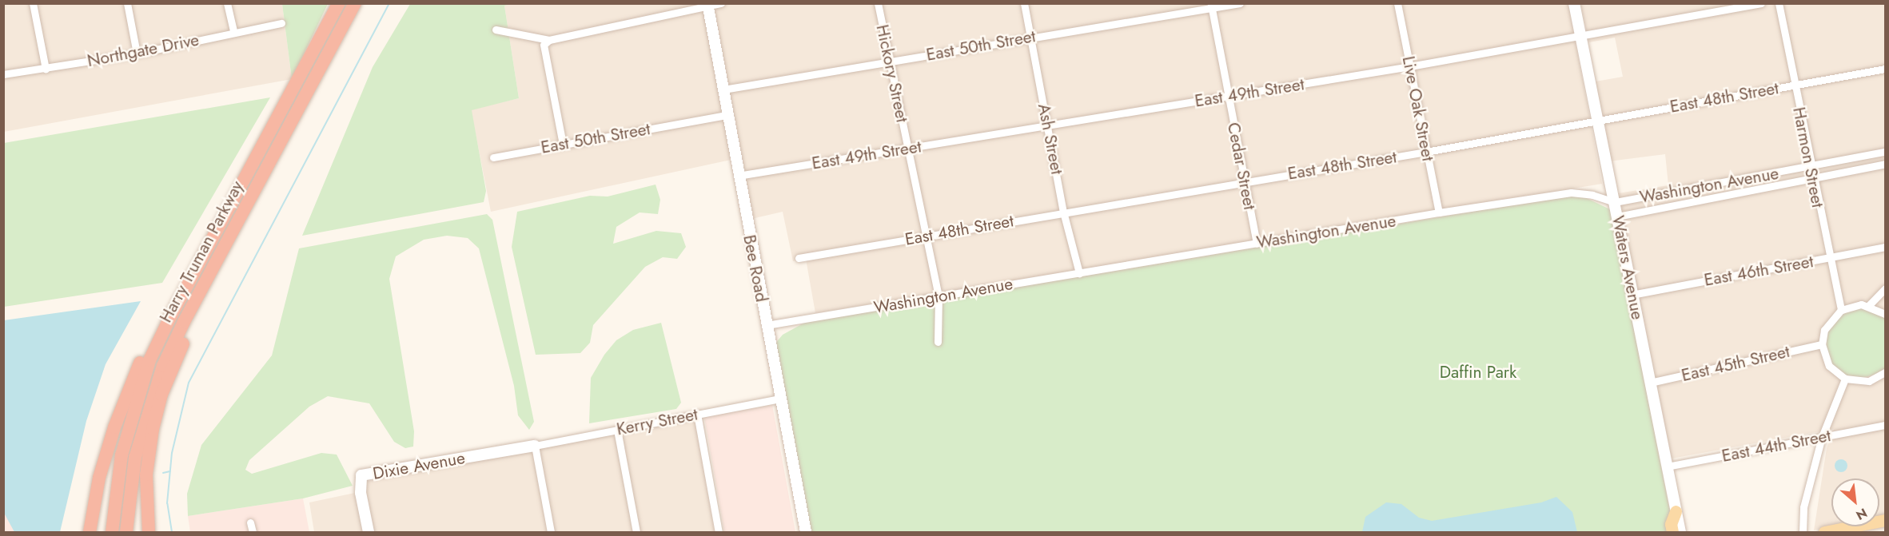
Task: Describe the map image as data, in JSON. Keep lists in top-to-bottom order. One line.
{"streets":{"highway":["Harry Truman Parkway"],"main road":["Waters Avenue","Bee Road","Dixie Avenue"],"street":["East 50th Street","Northgate Drive","Hickory Street","East 49th Street","East 48th Street","Live Oak Street","Ash Street","Harmon Street","Cedar Street","Washington Avenue","East 46th Street","East 45th Street","Kerry Street","East 44th Street"]},"crossings":[["East 50th Street","Hickory Street"],["East 50th Street","Ash Street"],["East 50th Street","Cedar Street"],["East 50th Street","Bee Road"],["Hickory Street","East 49th Street"],["Hickory Street","East 48th Street"],["Hickory Street","Washington Avenue"],["East 49th Street","Live Oak Street"],["East 49th Street","Ash Street"],["East 49th Street","Cedar Street"],["East 49th Street","Waters Avenue"],["East 49th Street","Bee Road"],["East 48th Street","Live Oak Street"],["East 48th Street","Ash Street"],["East 48th Street","Harmon Street"],["East 48th Street","Cedar Street"],["East 48th Street","Waters Avenue"],["Live Oak Street","Washington Avenue"],["Ash Street","Washington Avenue"],["Harmon Street","Washington Avenue"],["Harmon Street","East 46th Street"],["Cedar Street","Washington Avenue"],["Washington Avenue","Waters Avenue"],["Washington Avenue","Bee Road"],["Waters Avenue","East 46th Street"],["Waters Avenue","East 45th Street"],["Waters Avenue","East 44th Street"],["Bee Road","Kerry Street"],["Kerry Street","Dixie Avenue"]],"parks":["Daffin Park"],"north":"bottom right"}
